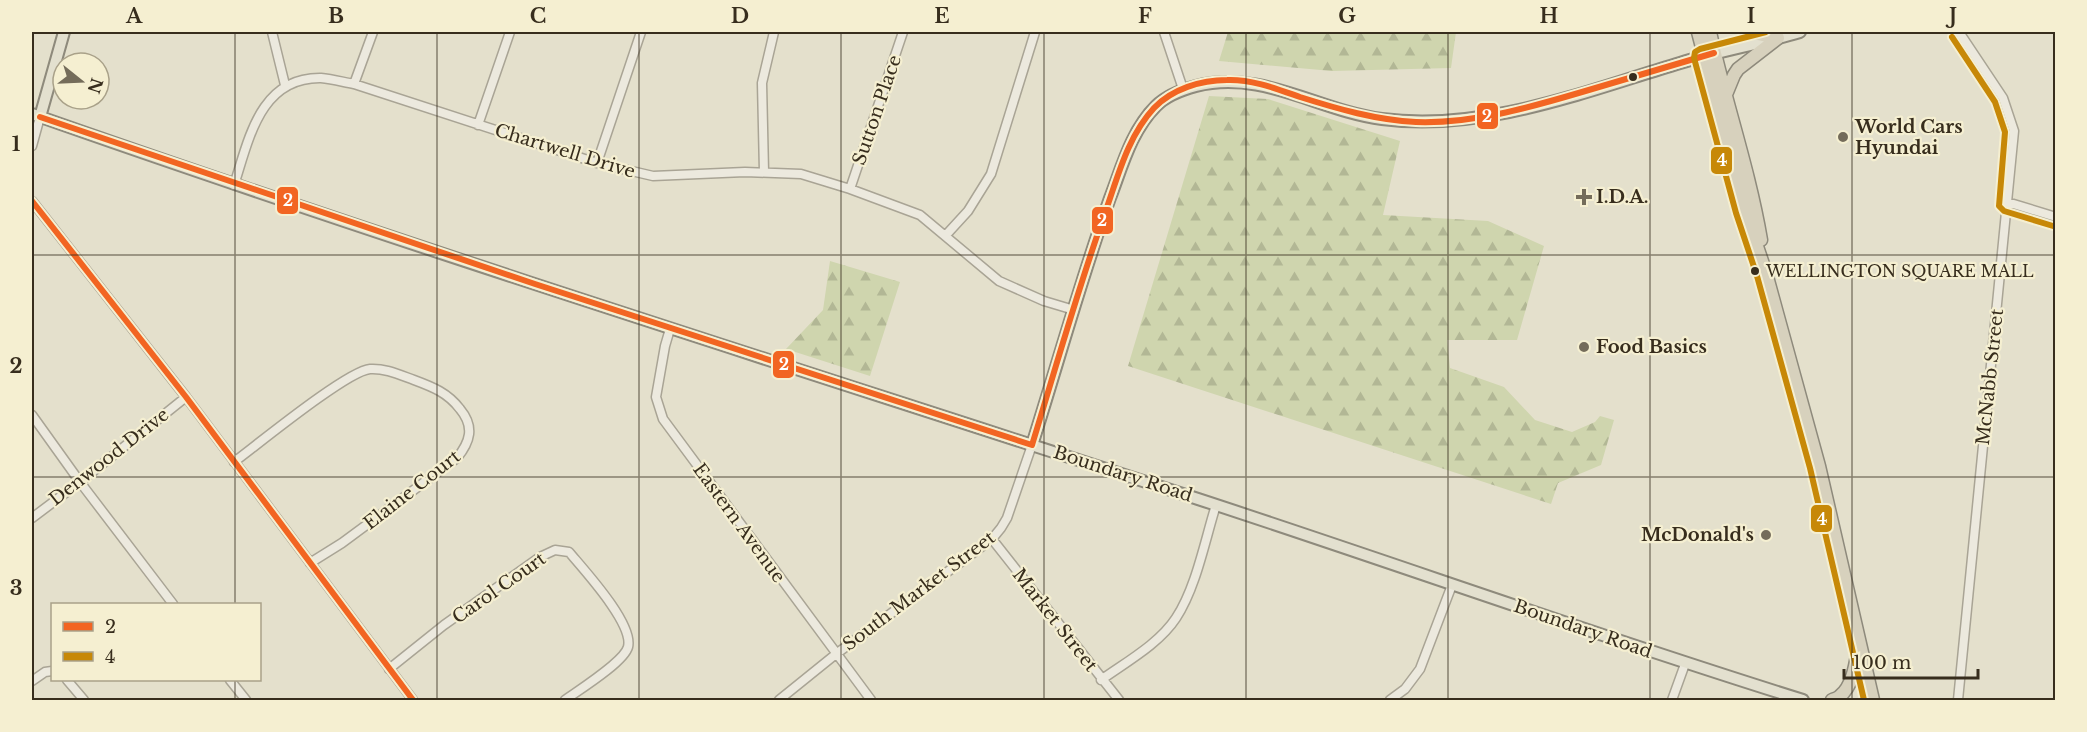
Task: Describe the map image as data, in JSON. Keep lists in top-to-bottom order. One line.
{"streets":{"main road":["Boundary Road","South Market Street"],"street":["Sutton Place","Chartwell Drive","McNabb Street","Denwood Drive","Elaine Court","Eastern Avenue","Carol Court","Market Street"]},"crossings":[["Sutton Place","Chartwell Drive"],["Chartwell Drive","South Market Street"],["Boundary Road","Eastern Avenue"],["Boundary Road","South Market Street"],["Eastern Avenue","South Market Street"],["South Market Street","Market Street"]],"places":{"other":["World Cars Hyundai","WELLINGTON SQUARE MALL","Food Basics","McDonald's"],"health":["I.D.A."]},"lines":["transit line 4","transit line 2"],"legend":["2","4"],"scale_bar":"100 m","north":"right","grid":{"columns":["A","B","C","D","E","F","G","H","I","J"],"rows":["1","2","3"]}}
